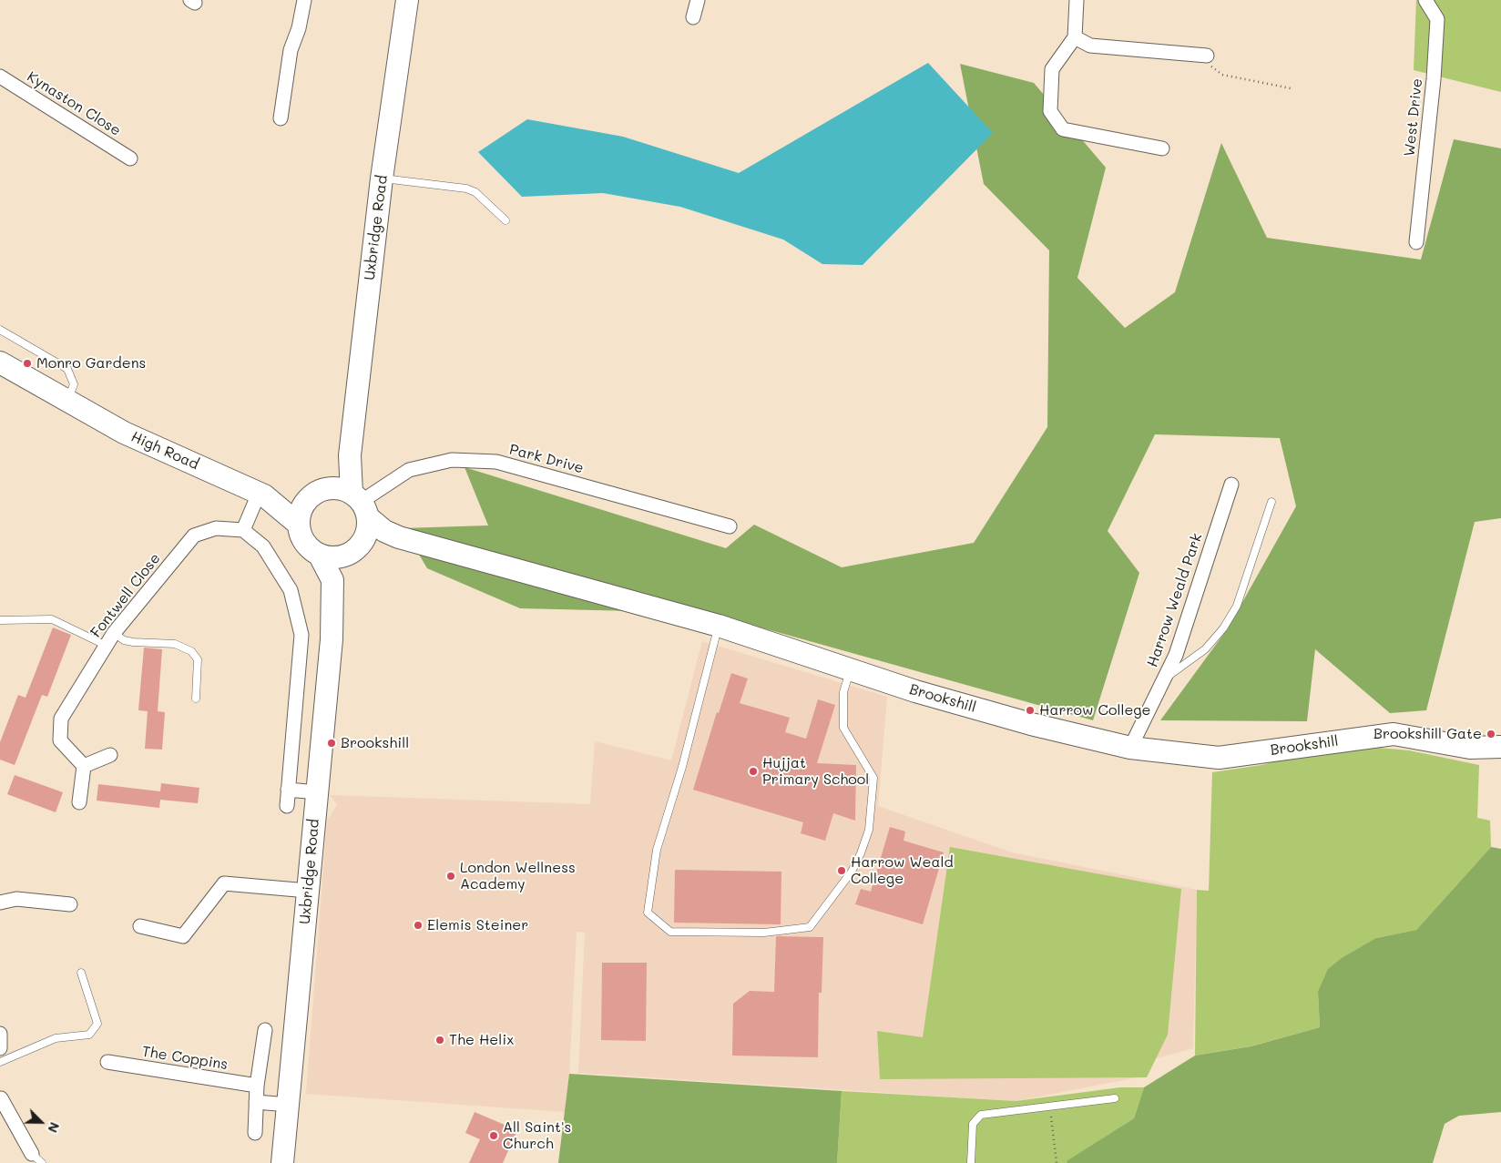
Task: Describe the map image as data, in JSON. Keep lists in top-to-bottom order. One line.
{"streets":{"main road":["Uxbridge Road","High Road","Brookshill"],"street":["Kynaston Close","West Drive","Park Drive","Fontwell Close","Harrow Weald Park","The Coppins"]},"crossings":[["Uxbridge Road","High Road"],["Uxbridge Road","Park Drive"],["Uxbridge Road","Brookshill"],["High Road","Park Drive"],["High Road","Brookshill"],["Park Drive","Brookshill"],["Harrow Weald Park","Brookshill"]],"places":["Monro Gardens","Harrow College","Brookshill Gate","Brookshill","Hujjat Primary School","Harrow Weald College","London Wellness Academy","Elemis Steiner","The Helix","All Saint's Church"],"north":"bottom right"}
